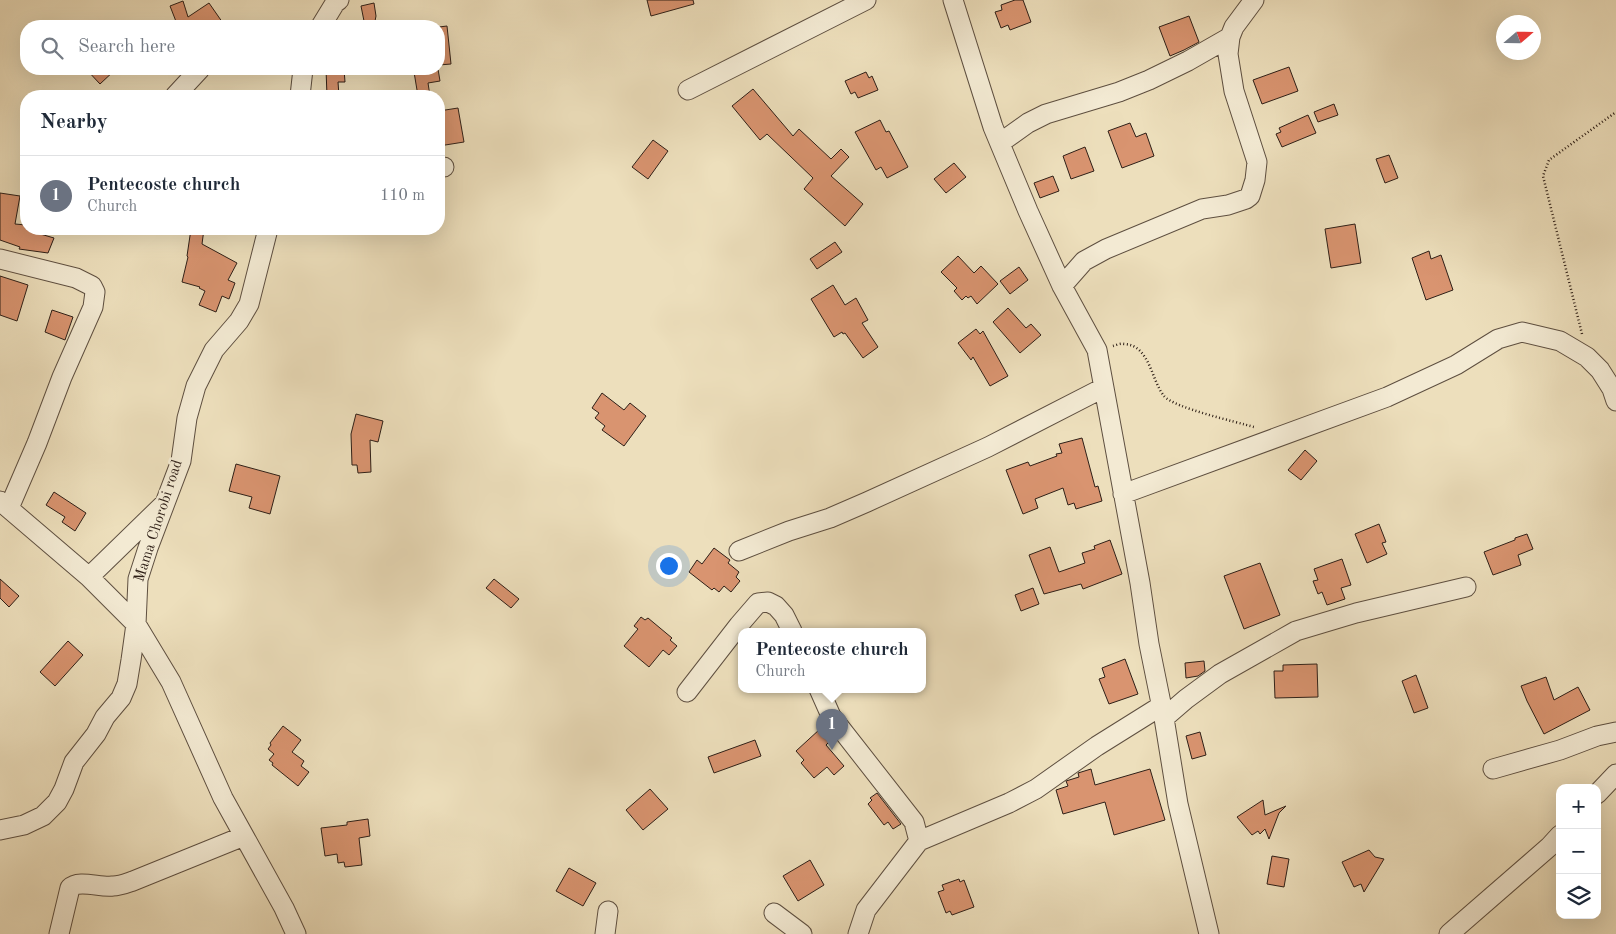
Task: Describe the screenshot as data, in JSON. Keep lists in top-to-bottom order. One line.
{"streets":{"street":["Mama Chorobi road"]},"north":"right","page":{"search":"Search here","heading":"Nearby","list":[{"mark":"1","name":"Pentecoste church","note":"Church","value":"110 m"}],"popup":["Pentecoste church","Church"],"pins":"1","map_buttons":["+","−"]}}
